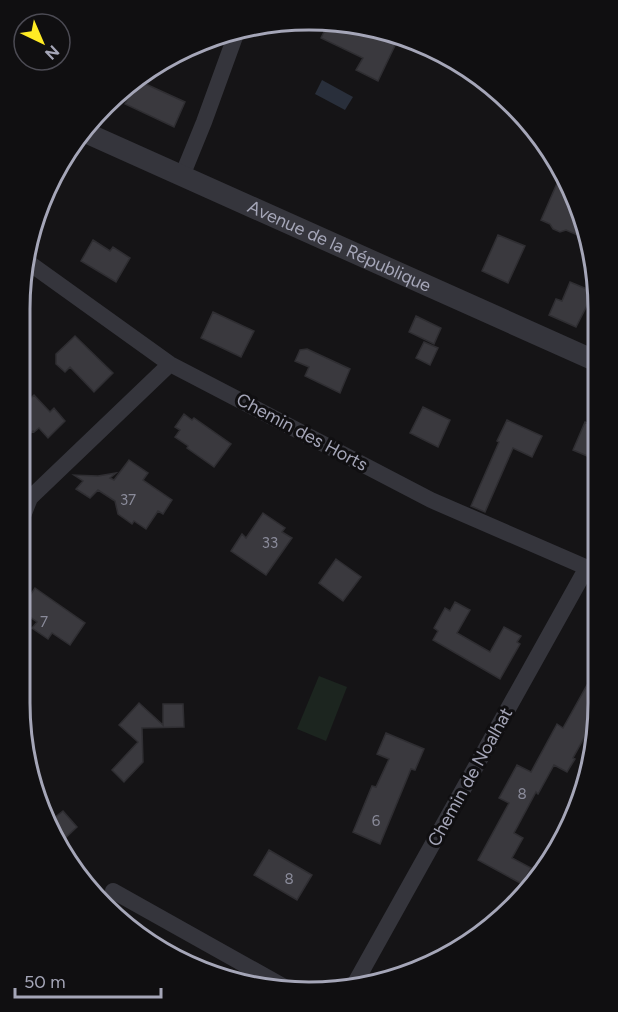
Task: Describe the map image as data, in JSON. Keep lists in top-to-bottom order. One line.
{"streets":{"street":["Avenue de la République","Chemin des Horts","Chemin de Noalhat"]},"house_numbers":["37","33","7","8","6","8"],"scale_bar":"50 m","north":"bottom right"}
